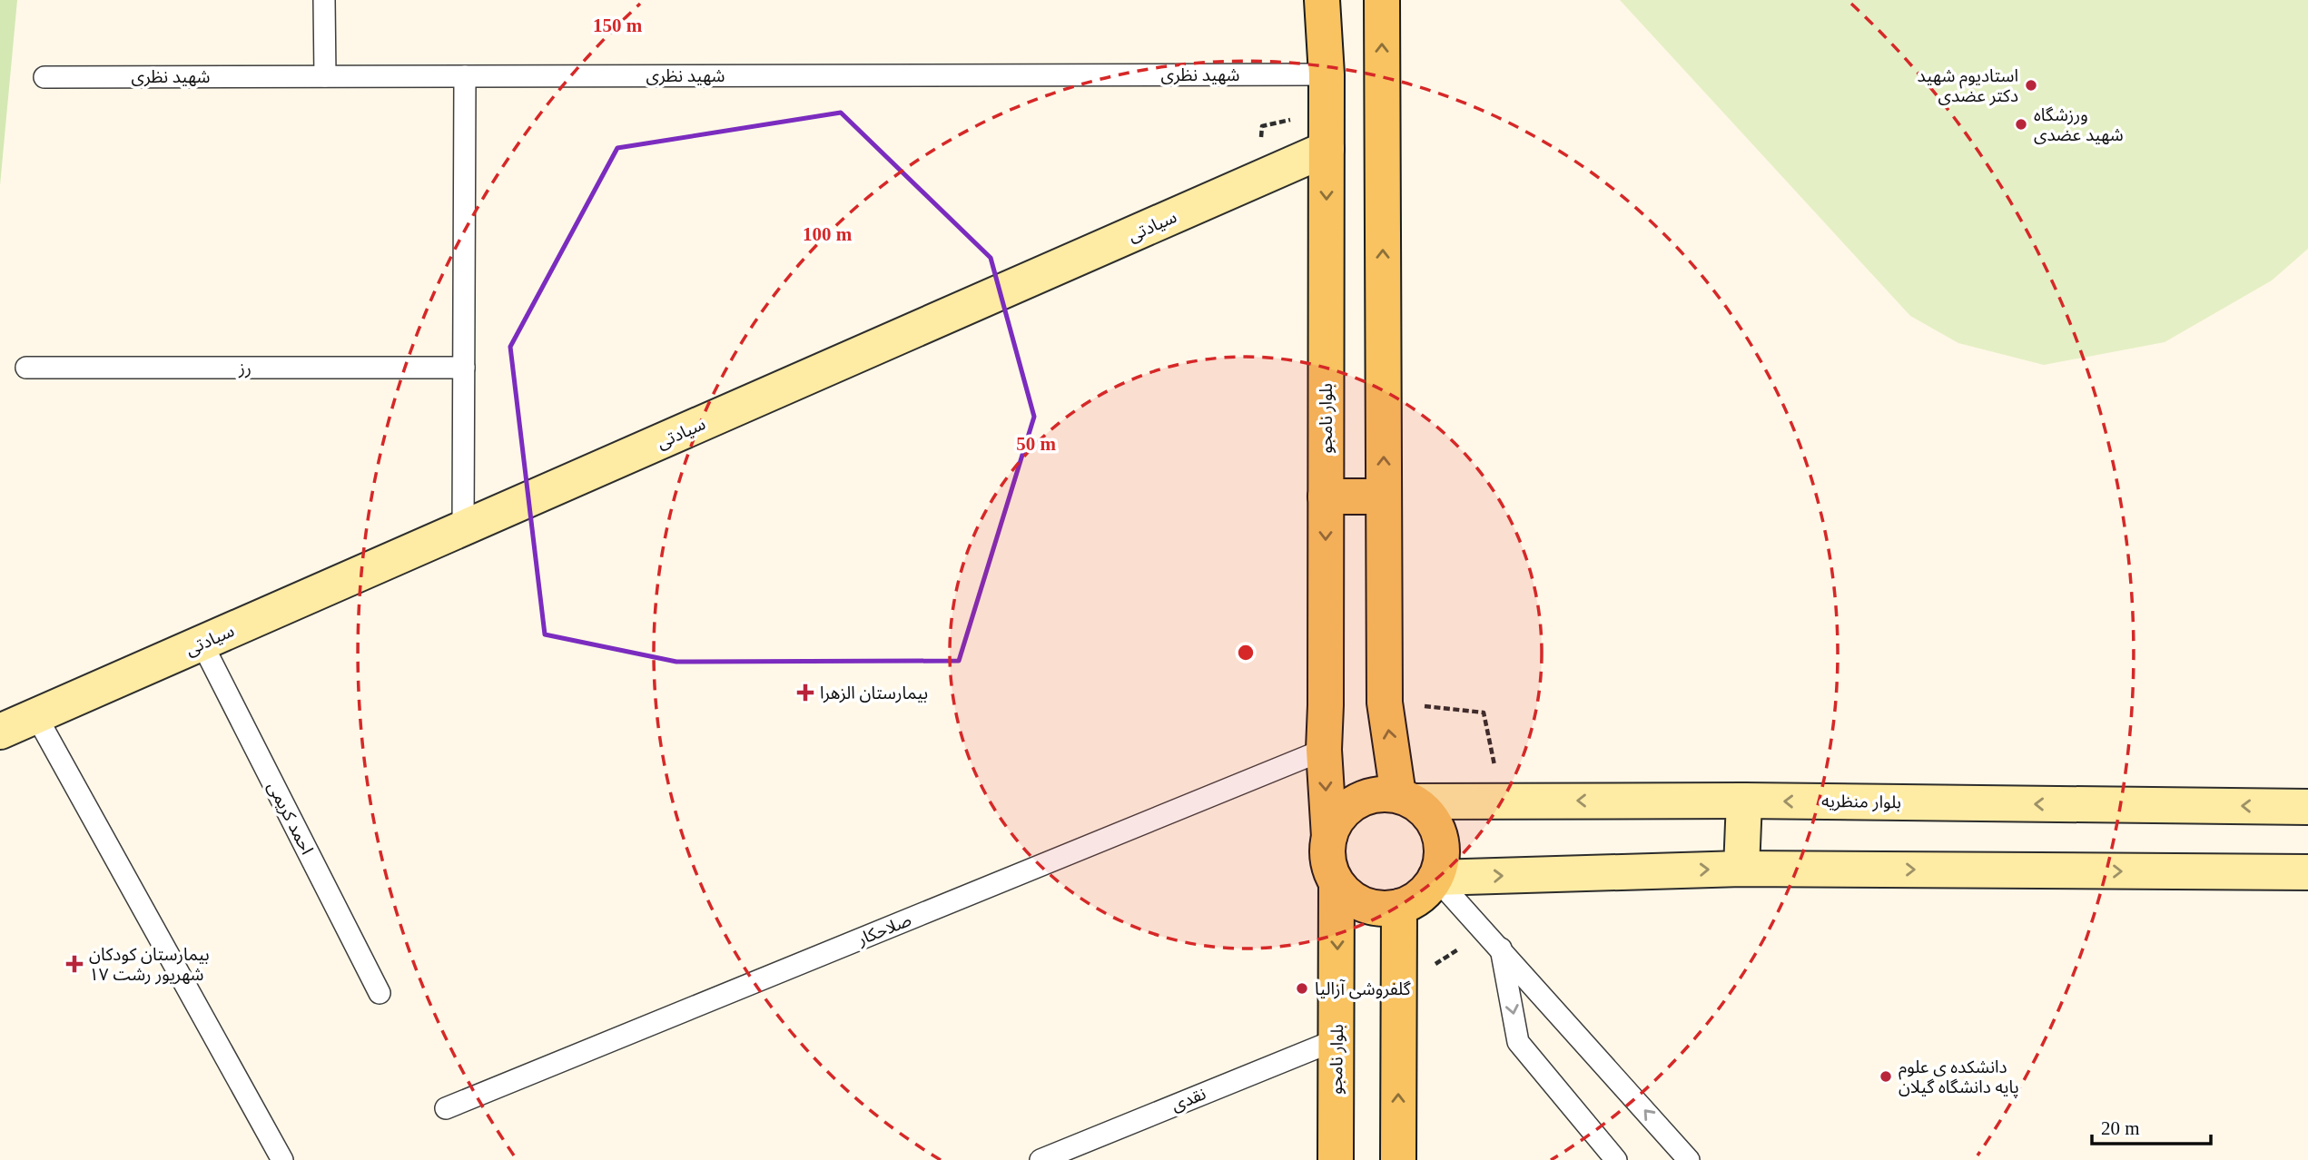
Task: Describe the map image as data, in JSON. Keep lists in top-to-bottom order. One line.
{"streets":{"main road":["سیادتی","بلوار نامجو","بلوار منظریه"],"lane":["شهید نظری","رز","احمد کریمی","صلاحکار","نقدی"]},"crossings":[["شهید نظری","بلوار نامجو"],["سیادتی","بلوار نامجو"],["سیادتی","احمد کریمی"],["بلوار نامجو","بلوار منظریه"],["بلوار نامجو","صلاحکار"],["بلوار نامجو","نقدی"]],"places":{"other":["استادیوم شهید دکتر عضدی","ورزشگاه شهید عضدی","گلفروشی آزالیا","دانشکده ی علوم پایه دانشگاه گیلان"],"health":["بیمارستان الزهرا","بیمارستان کودکان ۱۷ شهریور رشت"]},"scale_bar":"20 m","rings":["150 m","100 m","50 m"]}
